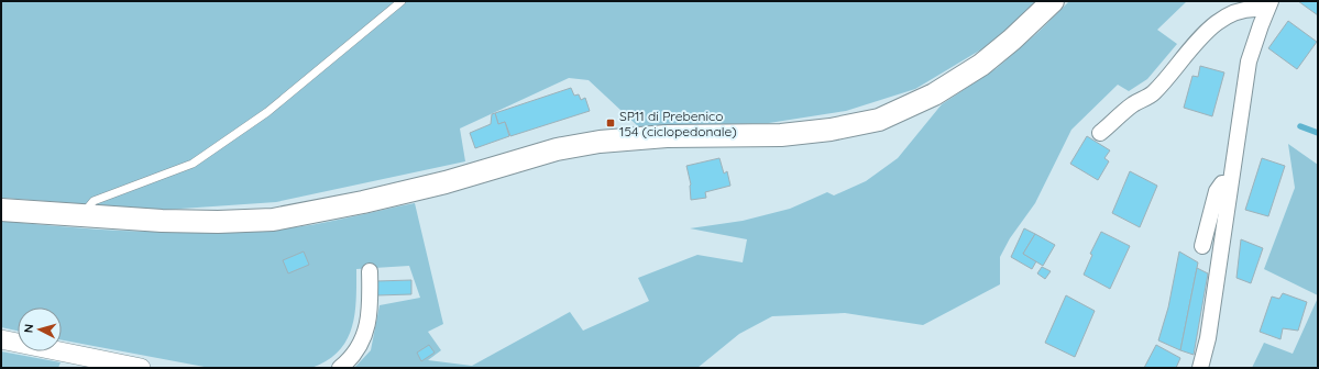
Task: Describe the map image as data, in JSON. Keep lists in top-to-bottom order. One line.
{"places":{"transit":["SP11 di Prebenico 154 (ciclopedonale)"]},"north":"left"}
